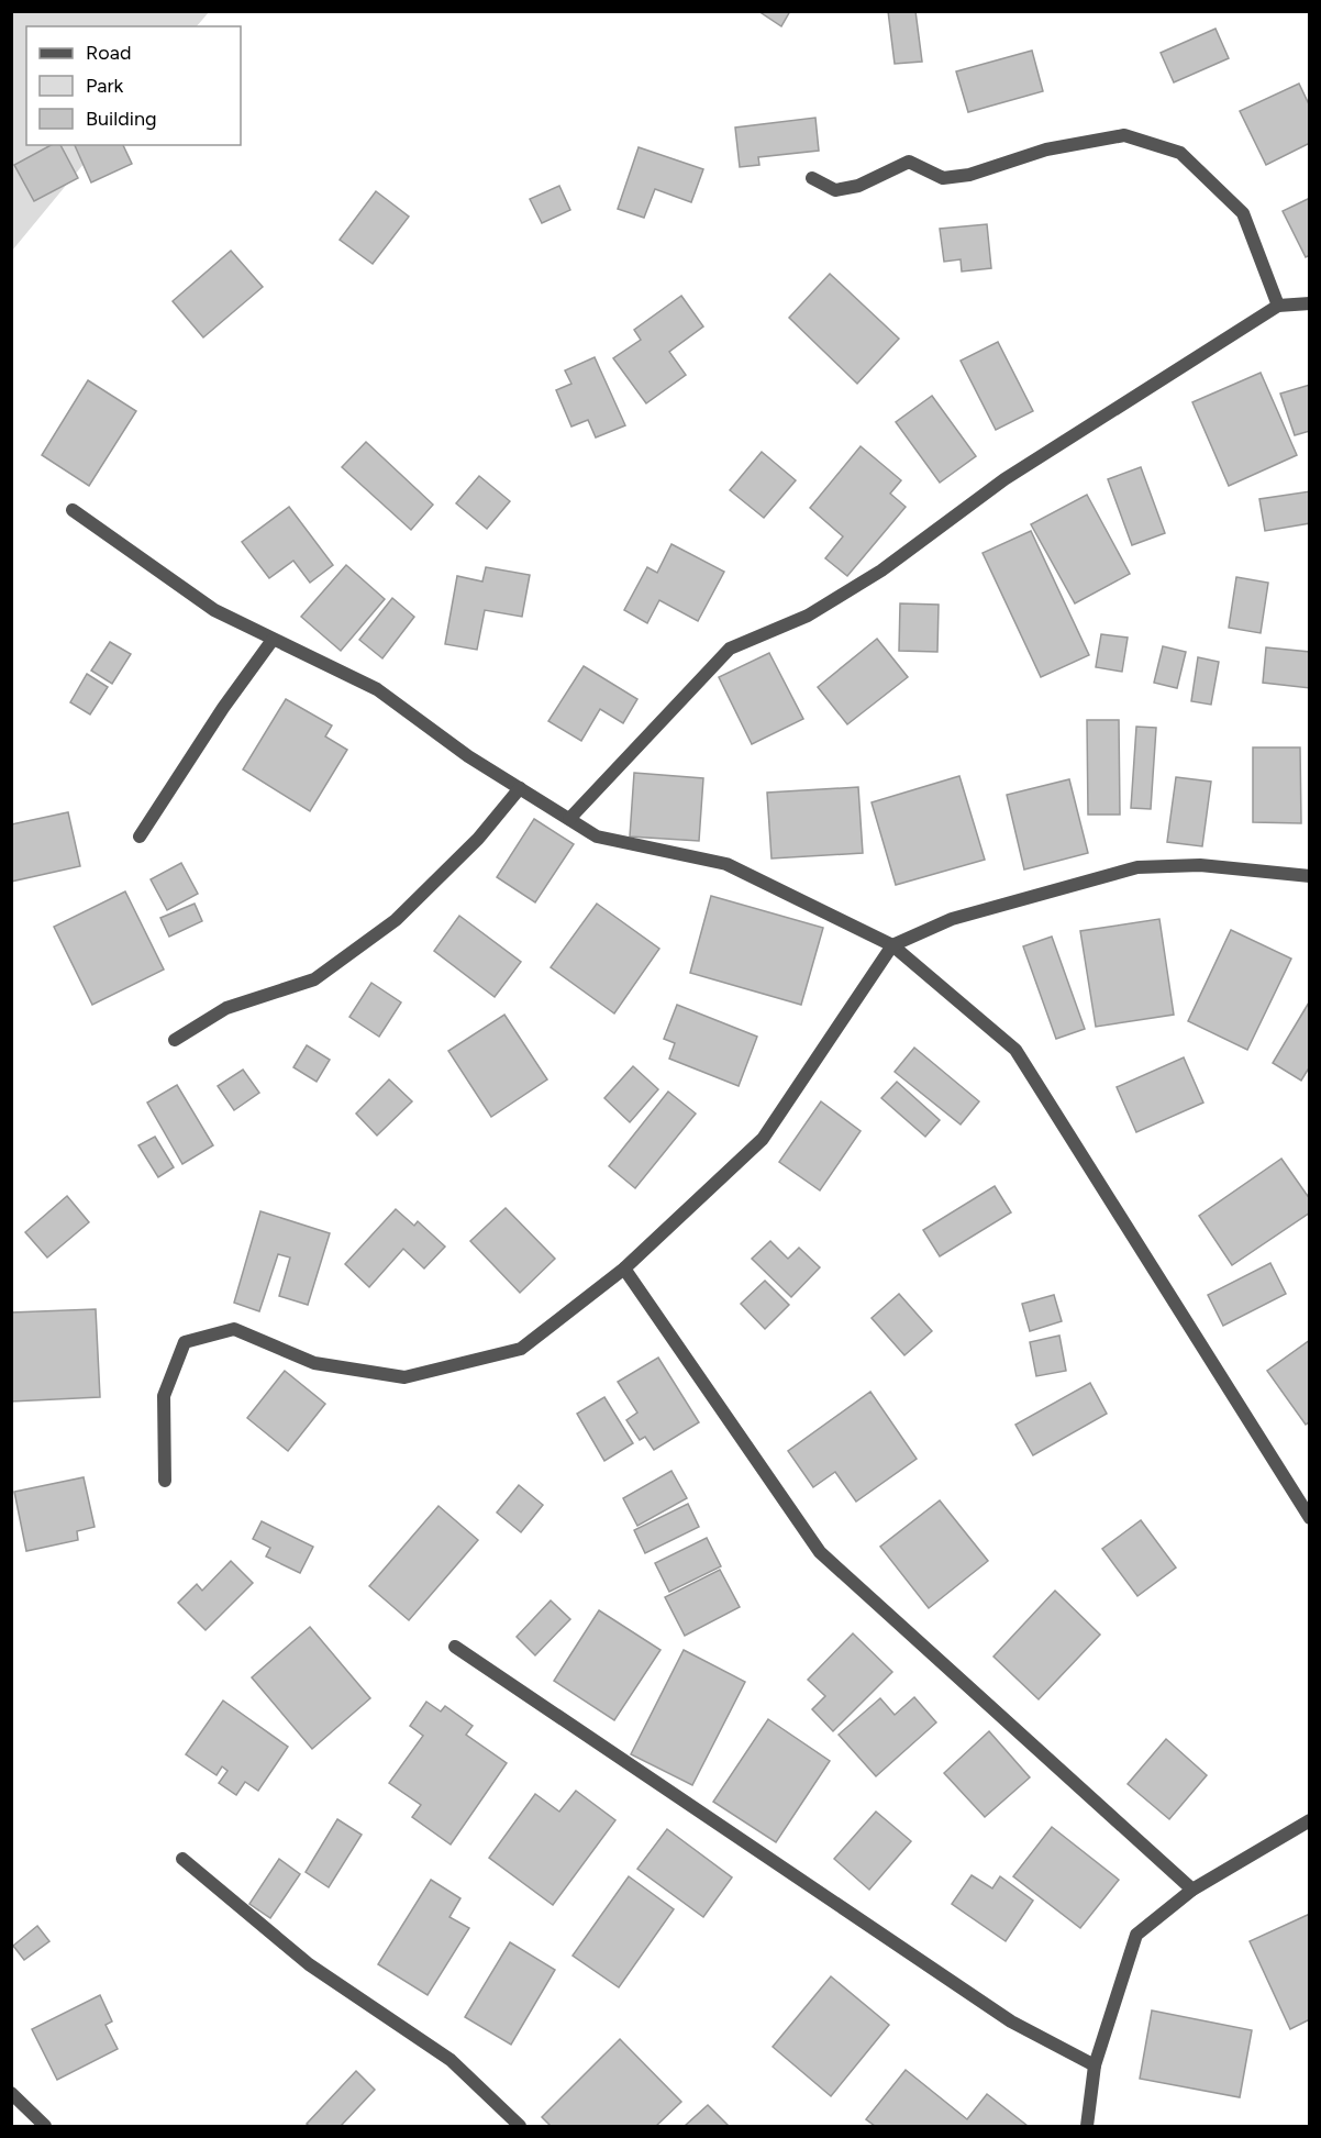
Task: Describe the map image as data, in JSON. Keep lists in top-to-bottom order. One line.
{"legend":["Road","Park","Building"]}
